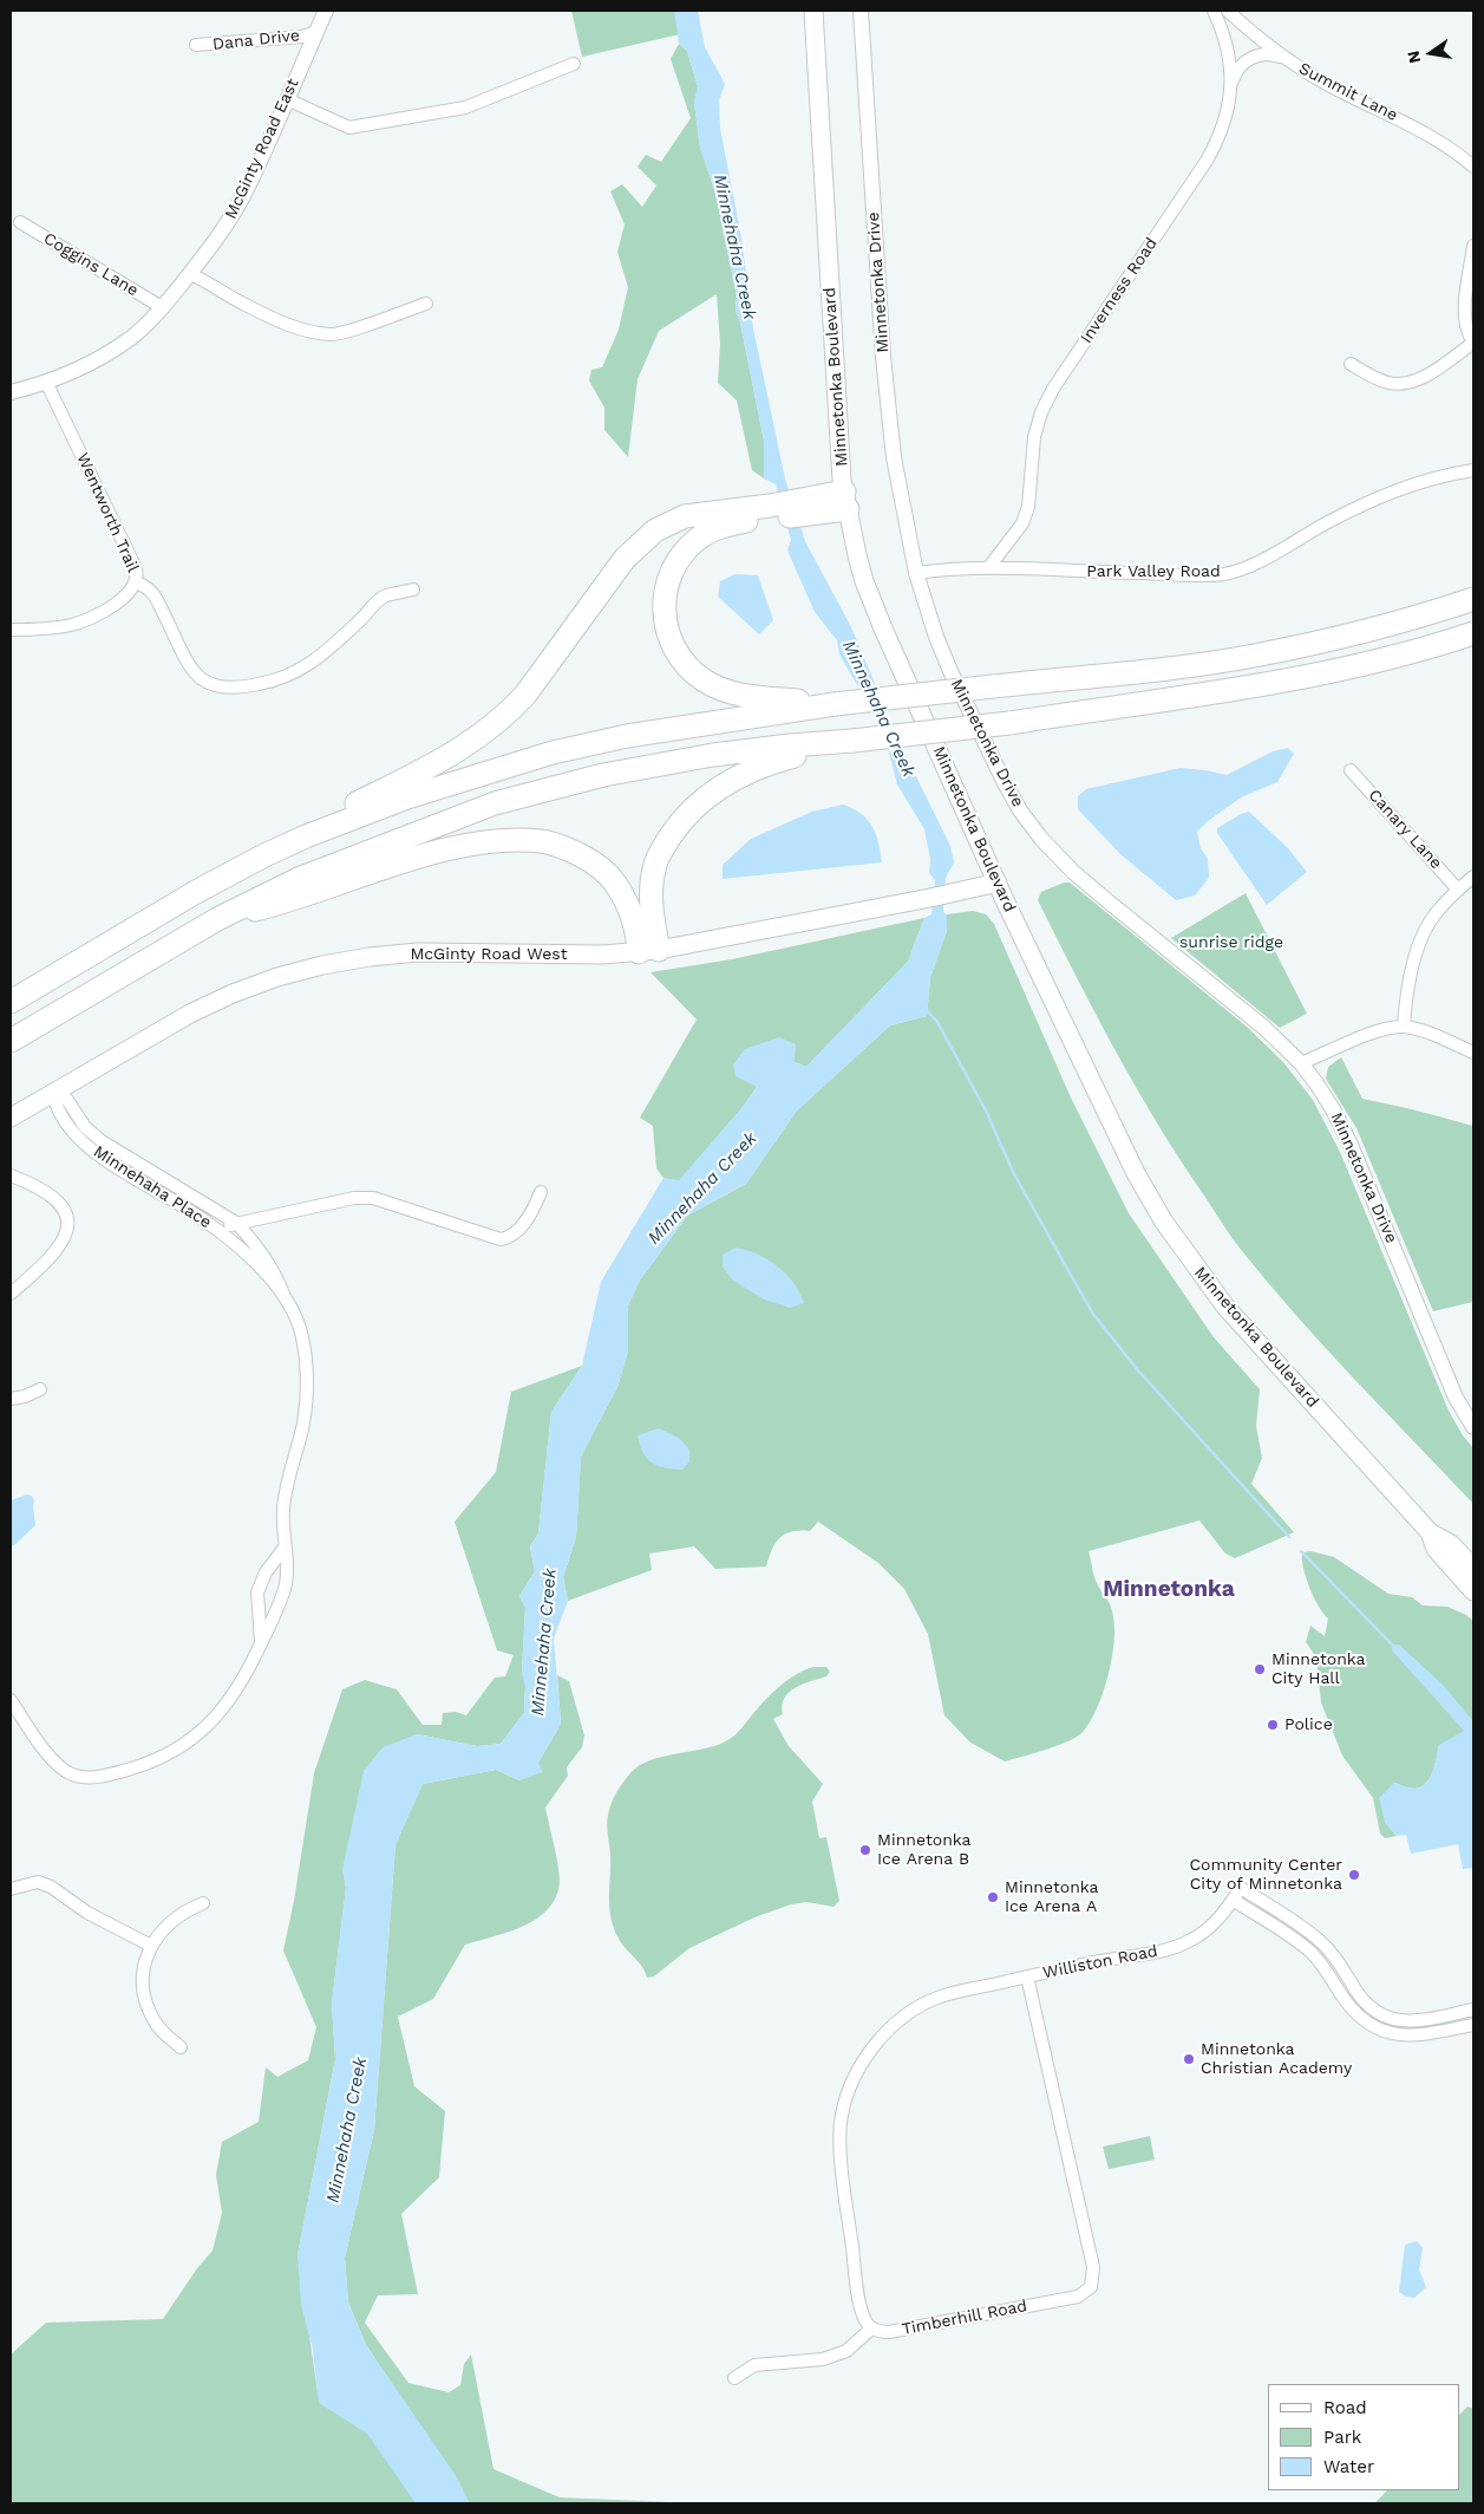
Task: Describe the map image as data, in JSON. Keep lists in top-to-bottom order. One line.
{"streets":{"main road":["Minnetonka Boulevard","McGinty Road West"],"street":["Dana Drive","Summit Lane","McGinty Road East","Coggins Lane","Minnetonka Drive","Inverness Road","Wentworth Trail","Park Valley Road","Canary Lane","Minnehaha Place","Williston Road","Timberhill Road"]},"crossings":[["Dana Drive","McGinty Road East"],["McGinty Road East","Coggins Lane"],["McGinty Road East","Wentworth Trail"],["Minnetonka Drive","Park Valley Road"],["Inverness Road","Park Valley Road"],["Minnetonka Boulevard","McGinty Road West"],["McGinty Road West","Minnehaha Place"],["Williston Road","Timberhill Road"]],"districts":["Minnetonka"],"water":["Minnehaha Creek"],"parks":["sunrise ridge"],"places":["Minnetonka City Hall","Police","Minnetonka Ice Arena B","Community Center City of Minnetonka","Minnetonka Ice Arena A","Minnetonka Christian Academy"],"legend":["Road","Park","Water"],"north":"left"}
